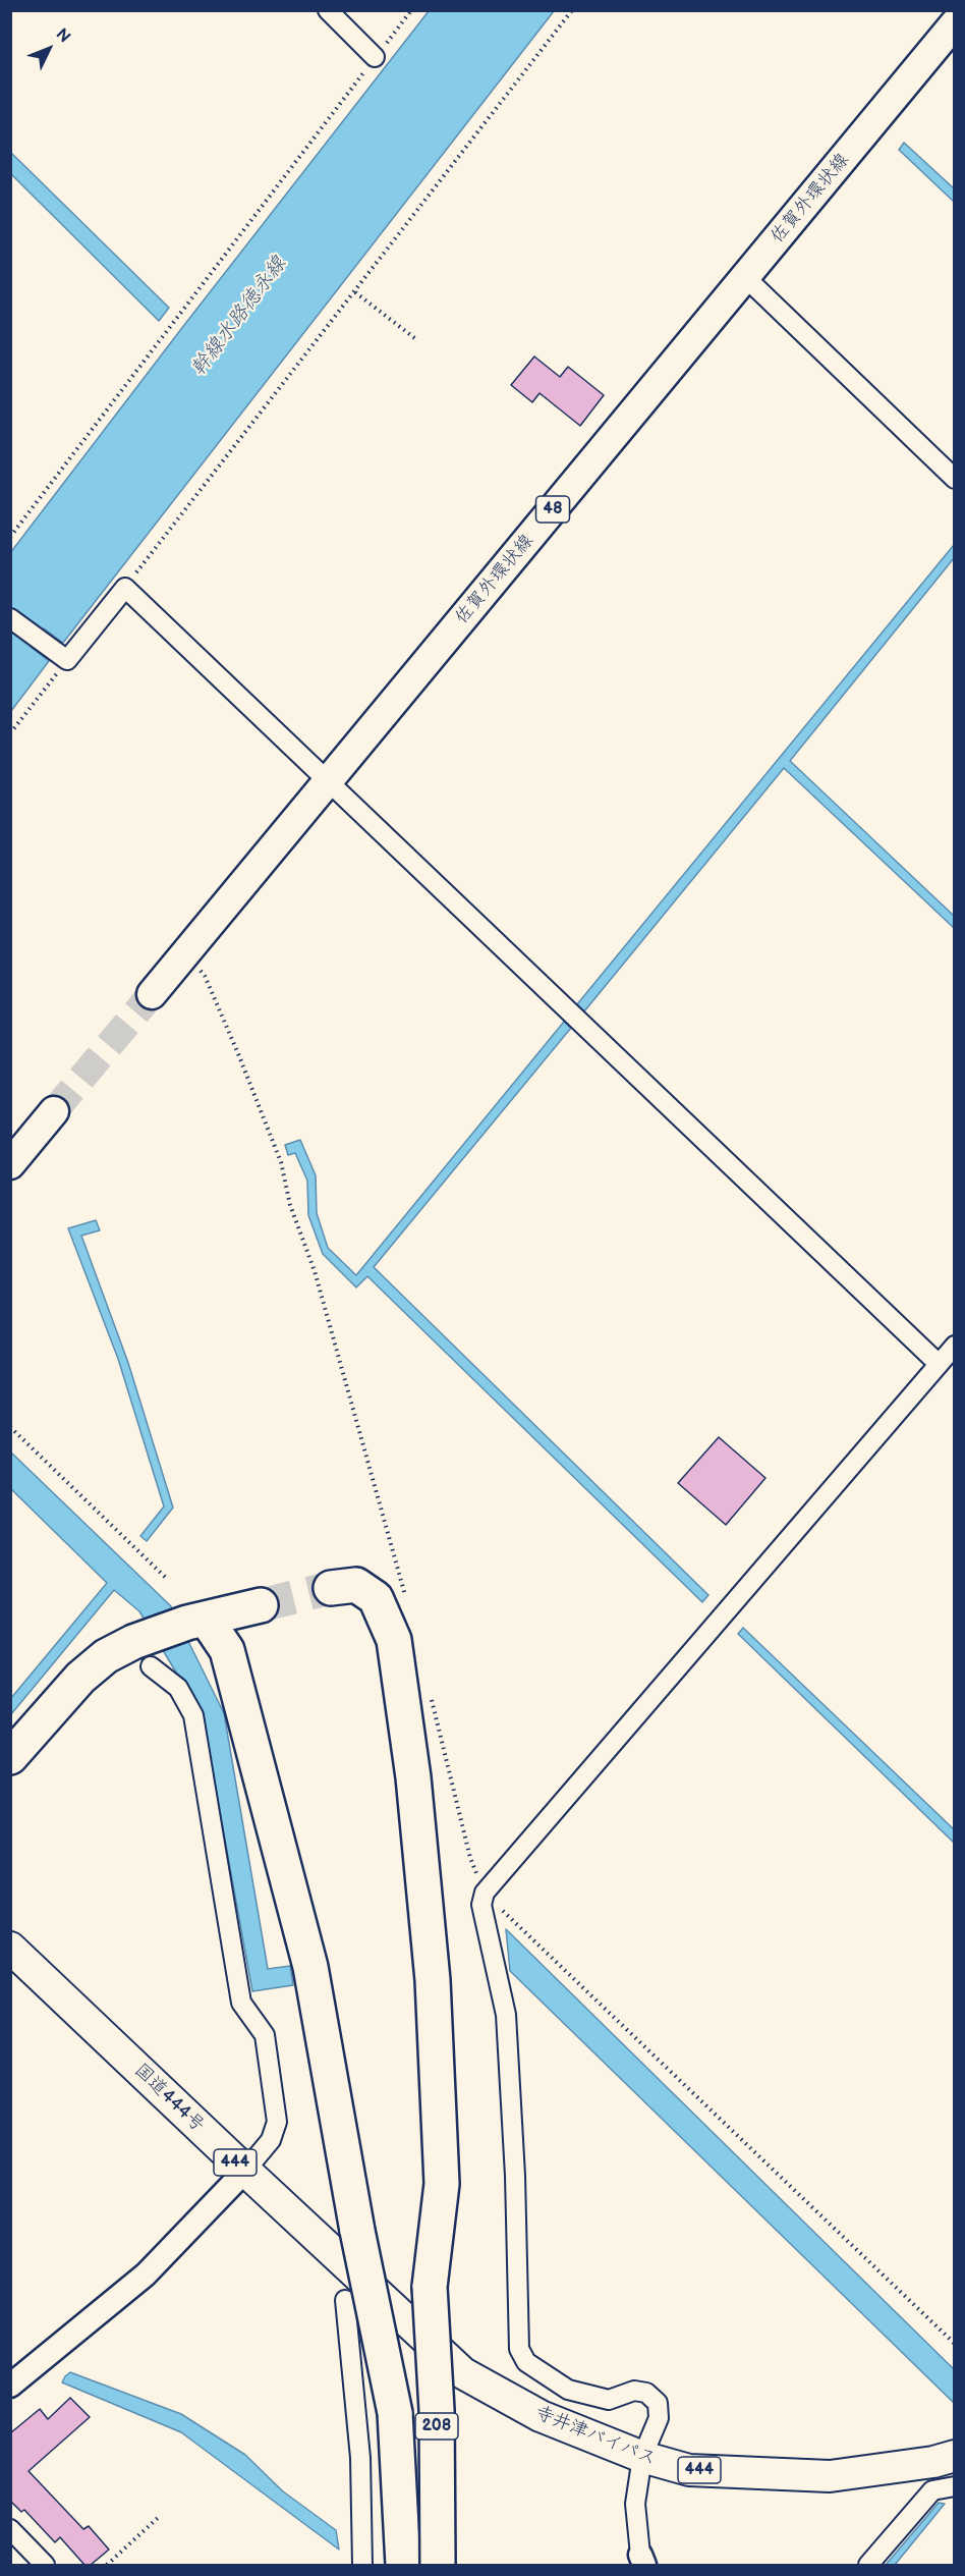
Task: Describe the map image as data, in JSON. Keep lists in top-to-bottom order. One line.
{"streets":{"highway":["国道444号","444","208","寺井津バイパス"],"main road":["佐賀外環状線","48"]},"crossings":[["国道444号","寺井津バイパス"]],"water":["幹線水路徳永線"],"north":"top right"}
